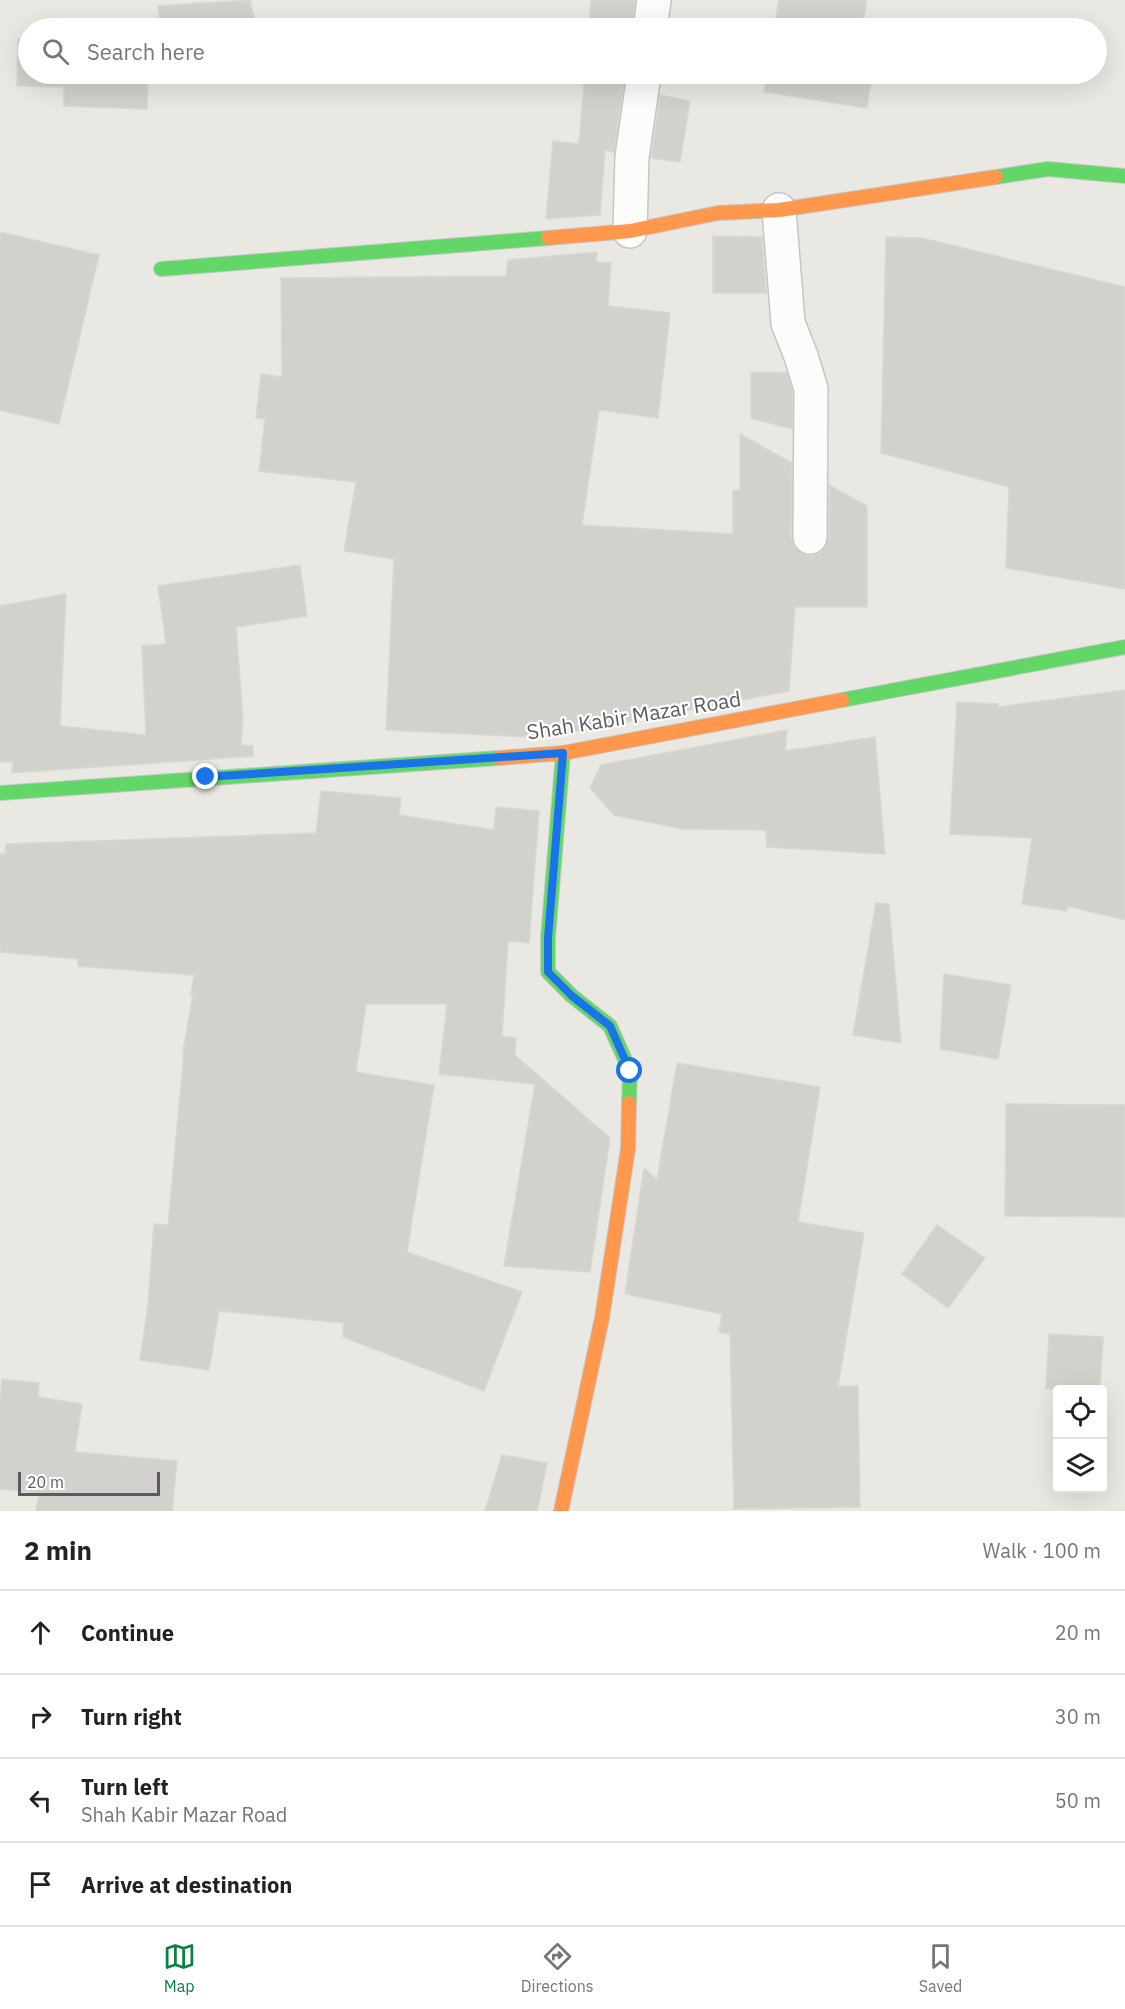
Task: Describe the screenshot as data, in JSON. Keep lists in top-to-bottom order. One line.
{"streets":{"street":["Shah Kabir Mazar Road"]},"scale_bar":"20 m","page":{"search":"Search here","scale":"20 m","heading":["2 min","Walk · 100 m"],"list":[["Continue","20 m"],["Turn right","30 m"],["Turn left","Shah Kabir Mazar Road","50 m"],"Arrive at destination"],"nav":["Map","Directions","Saved"]}}
